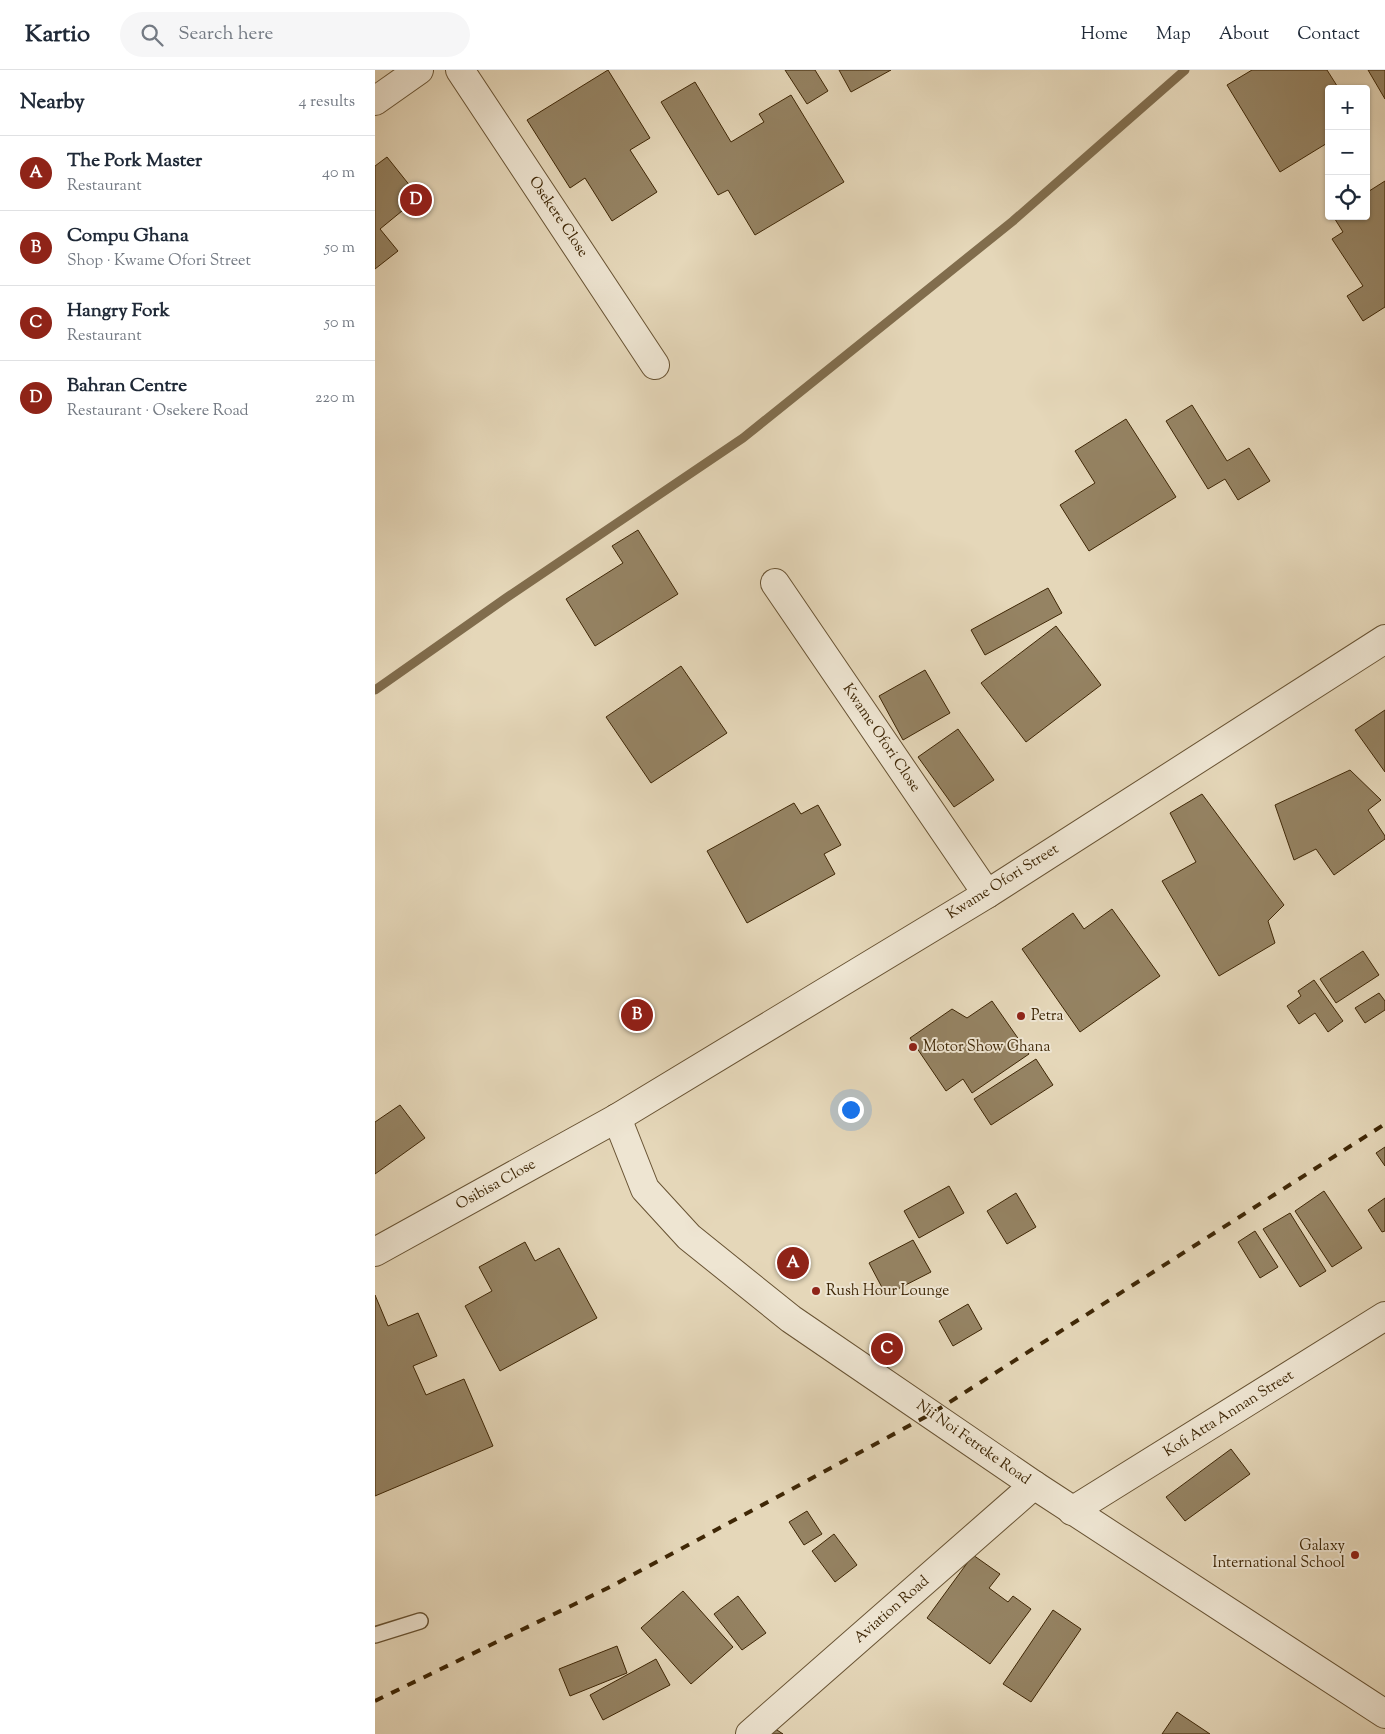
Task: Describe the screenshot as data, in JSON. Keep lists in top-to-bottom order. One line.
{"streets":{"street":["Osekere Close","Kwame Ofori Close","Kwame Ofori Street","Osibisa Close","Kofi Atta Annan Street","Nii Noi Fetreke Road","Aviation Road"]},"crossings":[["Kwame Ofori Close","Kwame Ofori Street"],["Kwame Ofori Street","Osibisa Close"],["Kwame Ofori Street","Nii Noi Fetreke Road"],["Osibisa Close","Nii Noi Fetreke Road"],["Kofi Atta Annan Street","Nii Noi Fetreke Road"],["Nii Noi Fetreke Road","Aviation Road"]],"places":["Petra","Motor Show Ghana","Rush Hour Lounge","Galaxy International School"],"page":{"header":"Kartio","search":"Search here","nav":["Home","Map","About","Contact"],"heading":["Nearby","4 results"],"map_buttons":["+","−"],"list":[{"mark":"A","name":"The Pork Master","note":"Restaurant","value":"40 m"},{"mark":"B","name":"Compu Ghana","note":"Shop · Kwame Ofori Street","value":"50 m"},{"mark":"C","name":"Hangry Fork","note":"Restaurant","value":"50 m"},{"mark":"D","name":"Bahran Centre","note":"Restaurant · Osekere Road","value":"220 m"}],"pins":["D","B","A","C"]}}
